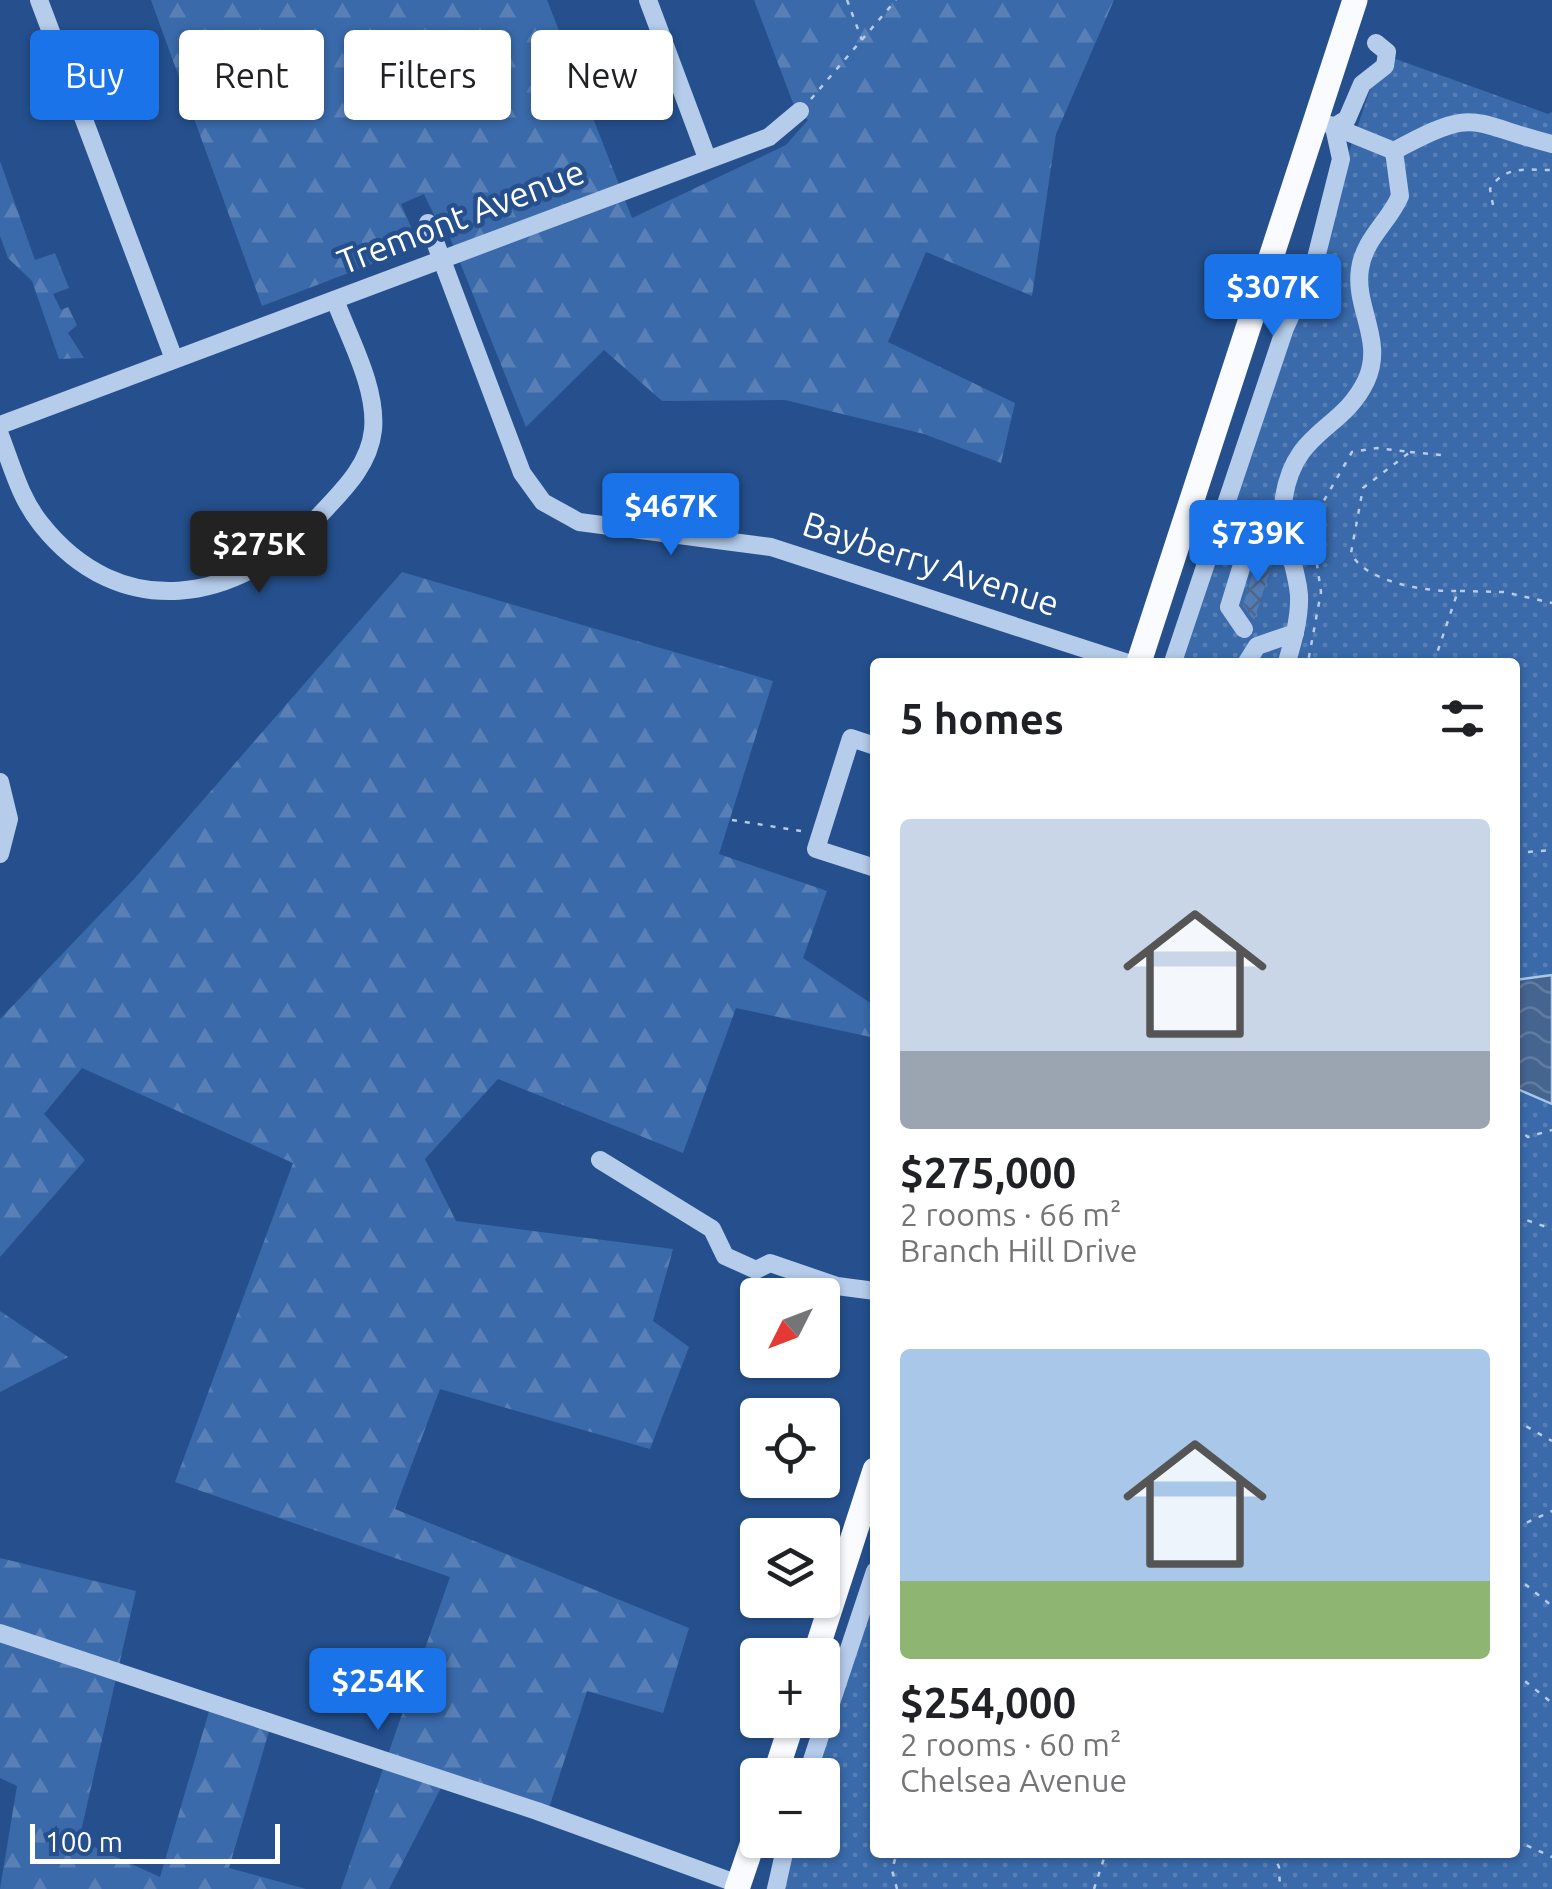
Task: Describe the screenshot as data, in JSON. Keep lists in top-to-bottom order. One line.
{"streets":{"street":["Tremont Avenue","Bayberry Avenue"]},"crossings":[["Tremont Avenue","Bayberry Avenue"]],"scale_bar":"100 m","north":"bottom left","page":{"chip":["Buy","Rent","Filters","New"],"price":["$307K","$467K","$739K","$275K","$254K"],"heading":"5 homes","list":[{"name":"$275,000","note":"2 rooms · 66 m² · Branch Hill Drive"},{"name":"$254,000","note":"2 rooms · 60 m² · Chelsea Avenue"}],"map_buttons":["+","−"],"scale":"100 m"}}
